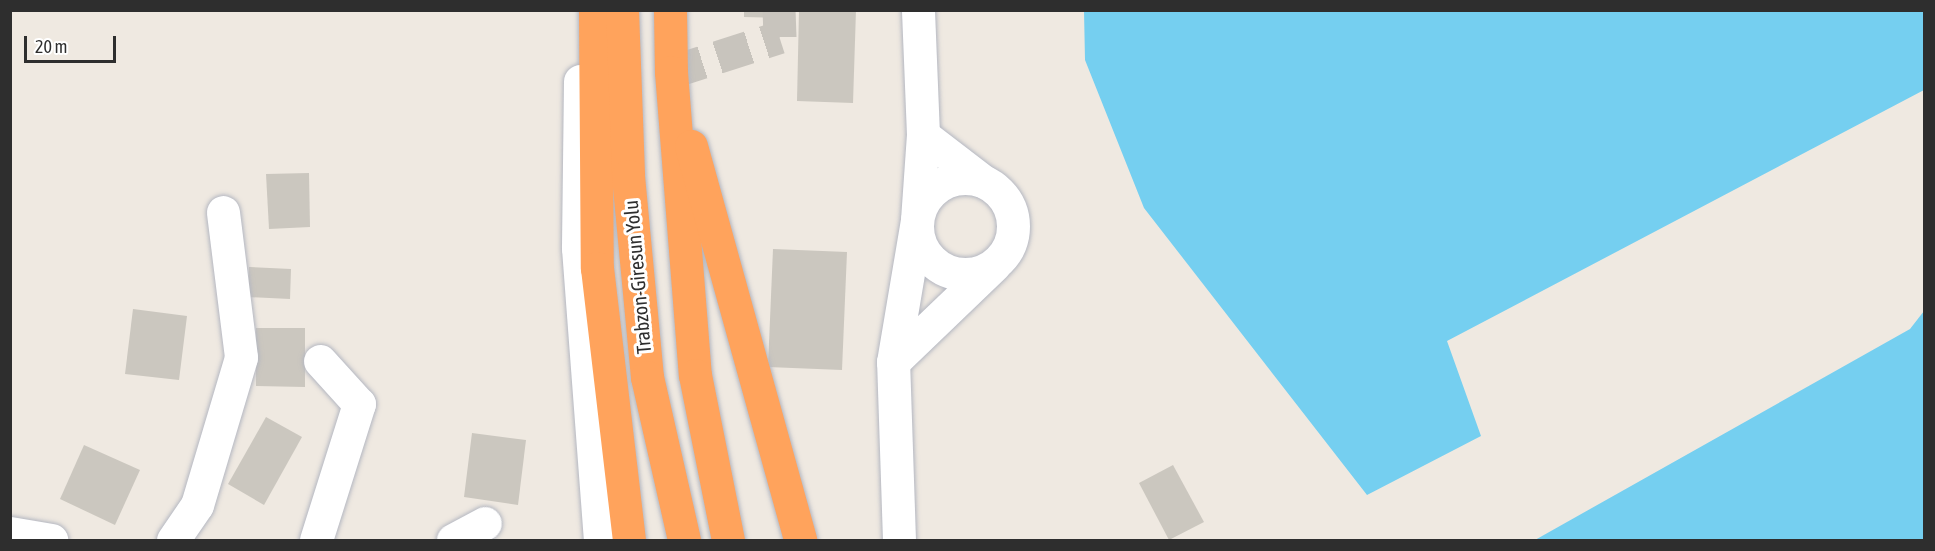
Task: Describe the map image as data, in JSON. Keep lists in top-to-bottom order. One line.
{"streets":{"highway":["Trabzon-Giresun Yolu"]},"scale_bar":"20 m"}
